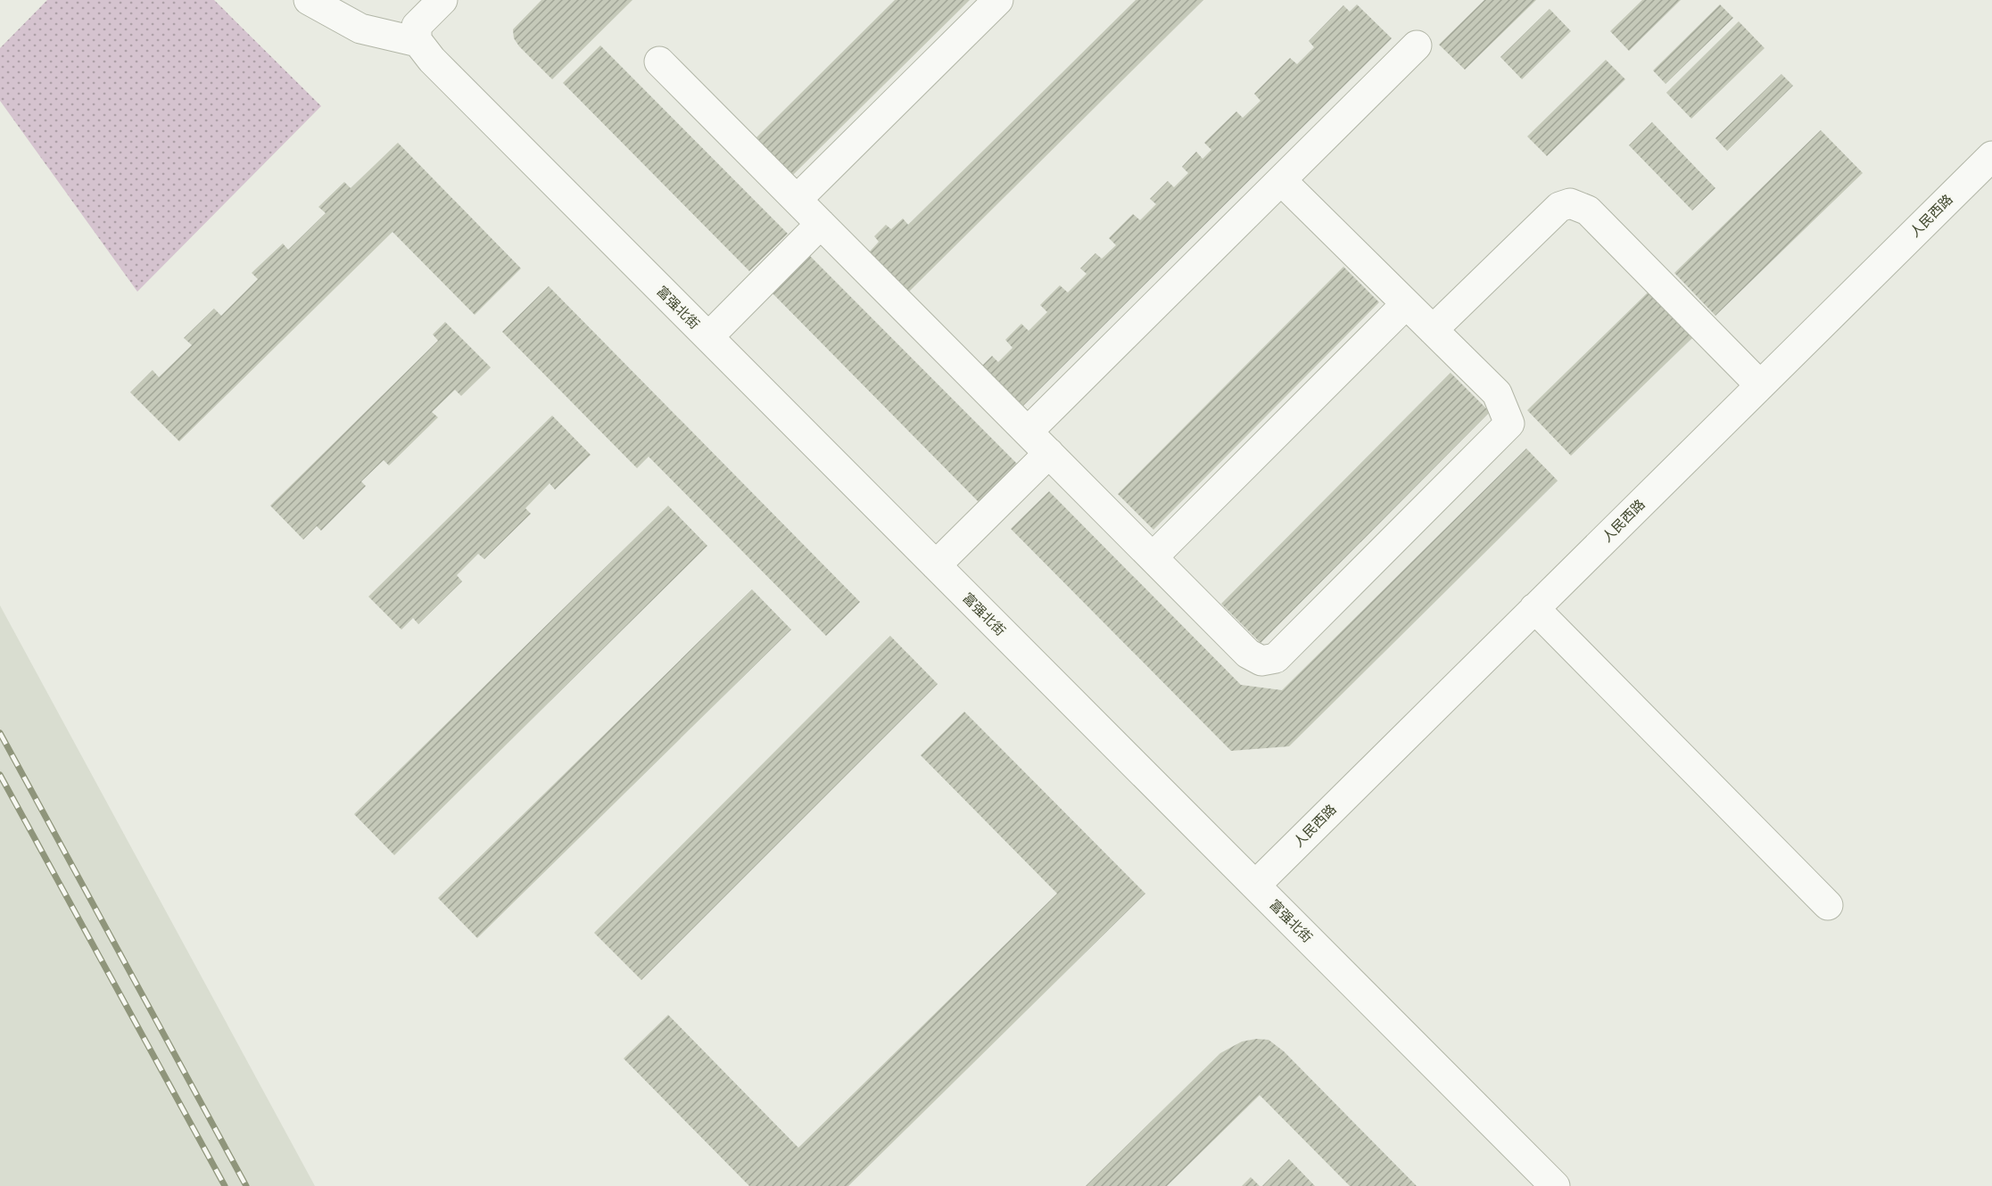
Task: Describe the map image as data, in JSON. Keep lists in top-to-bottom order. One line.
{"streets":{"street":["人民西路","富强北街"]},"crossings":[["人民西路","富强北街"]]}
